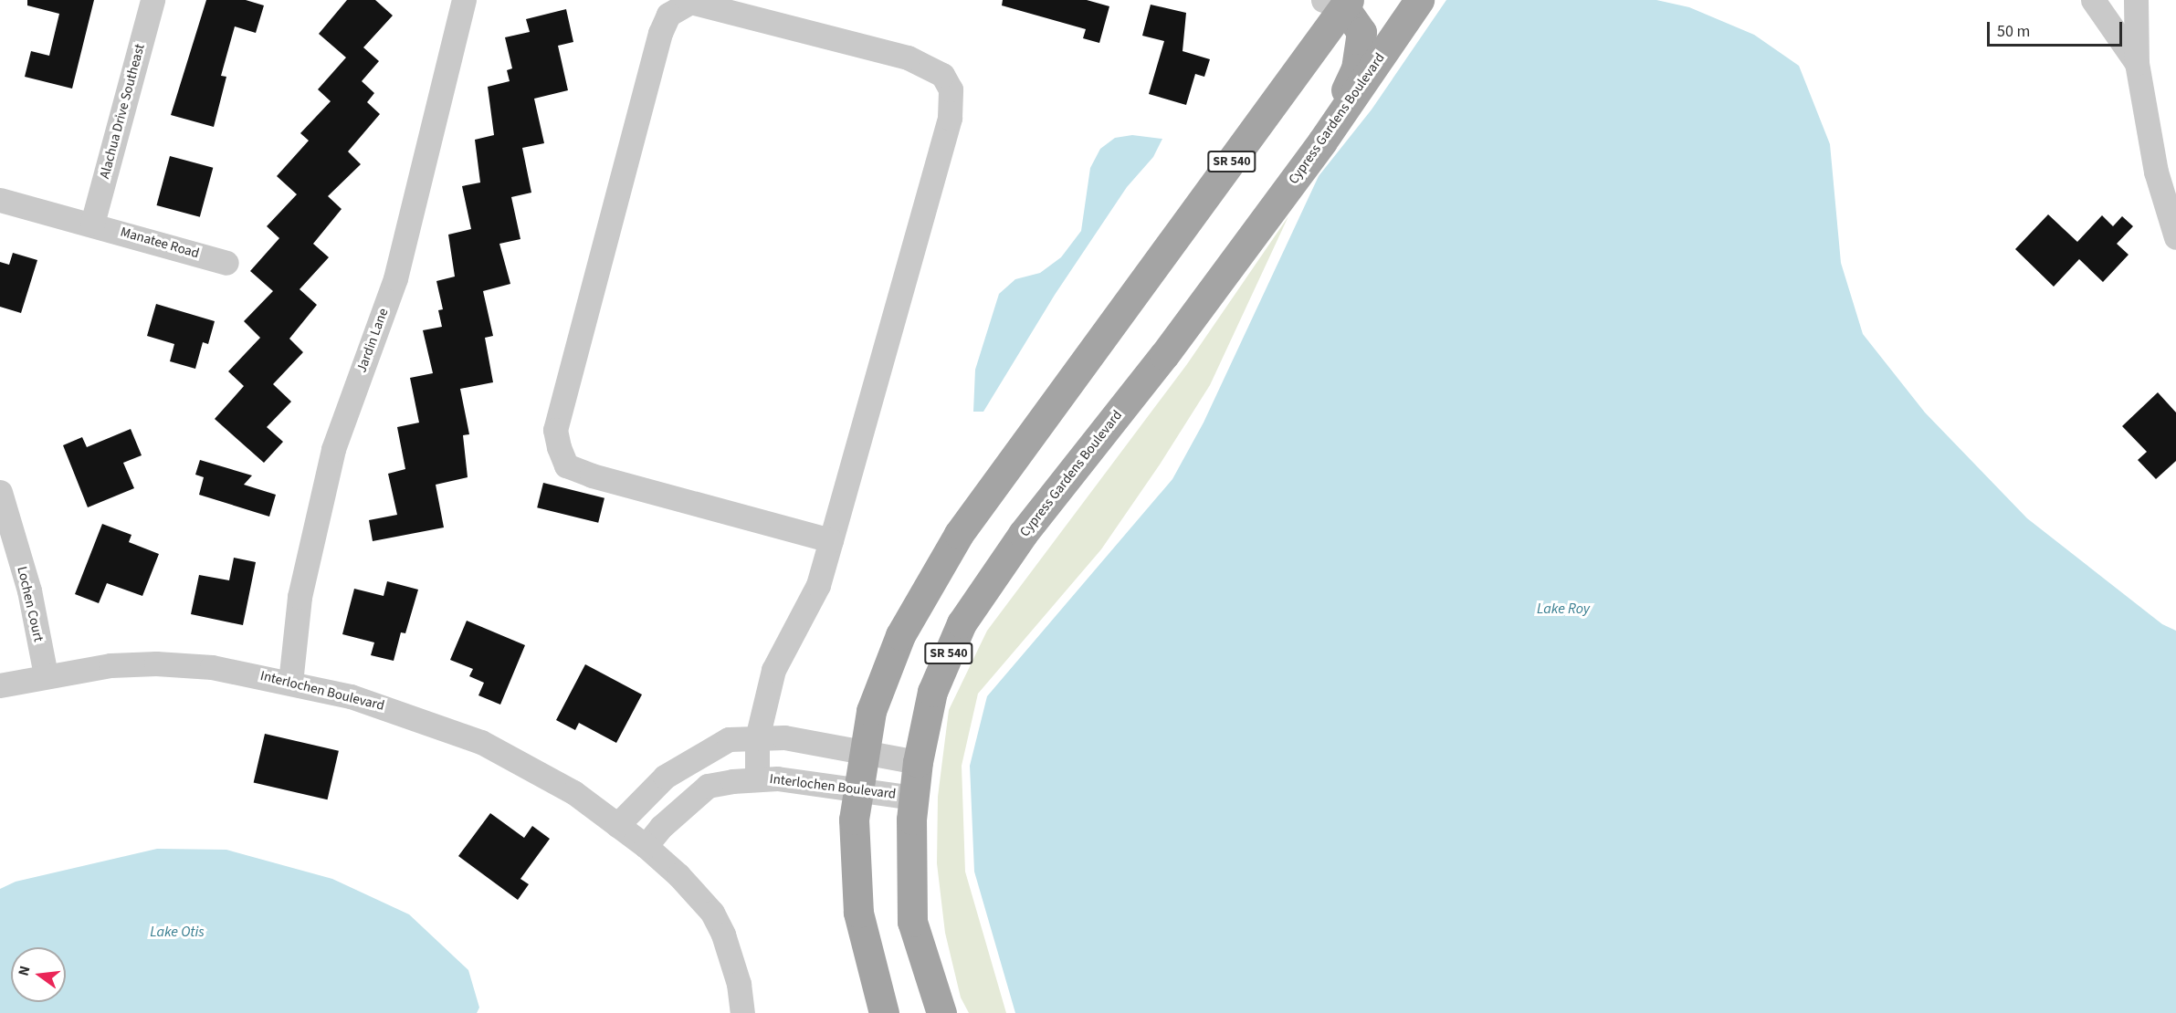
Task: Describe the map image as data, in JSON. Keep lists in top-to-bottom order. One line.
{"streets":{"main road":["Cypress Gardens Boulevard","SR 540"],"street":["Alachua Drive Southeast","Manatee Road","Jardin Lane","Lochen Court","Interlochen Boulevard"]},"crossings":[["Alachua Drive Southeast","Manatee Road"],["Cypress Gardens Boulevard","Interlochen Boulevard"],["SR 540","Interlochen Boulevard"],["Jardin Lane","Interlochen Boulevard"],["Lochen Court","Interlochen Boulevard"]],"water":["Lake Roy","Lake Otis"],"scale_bar":"50 m","north":"left"}
